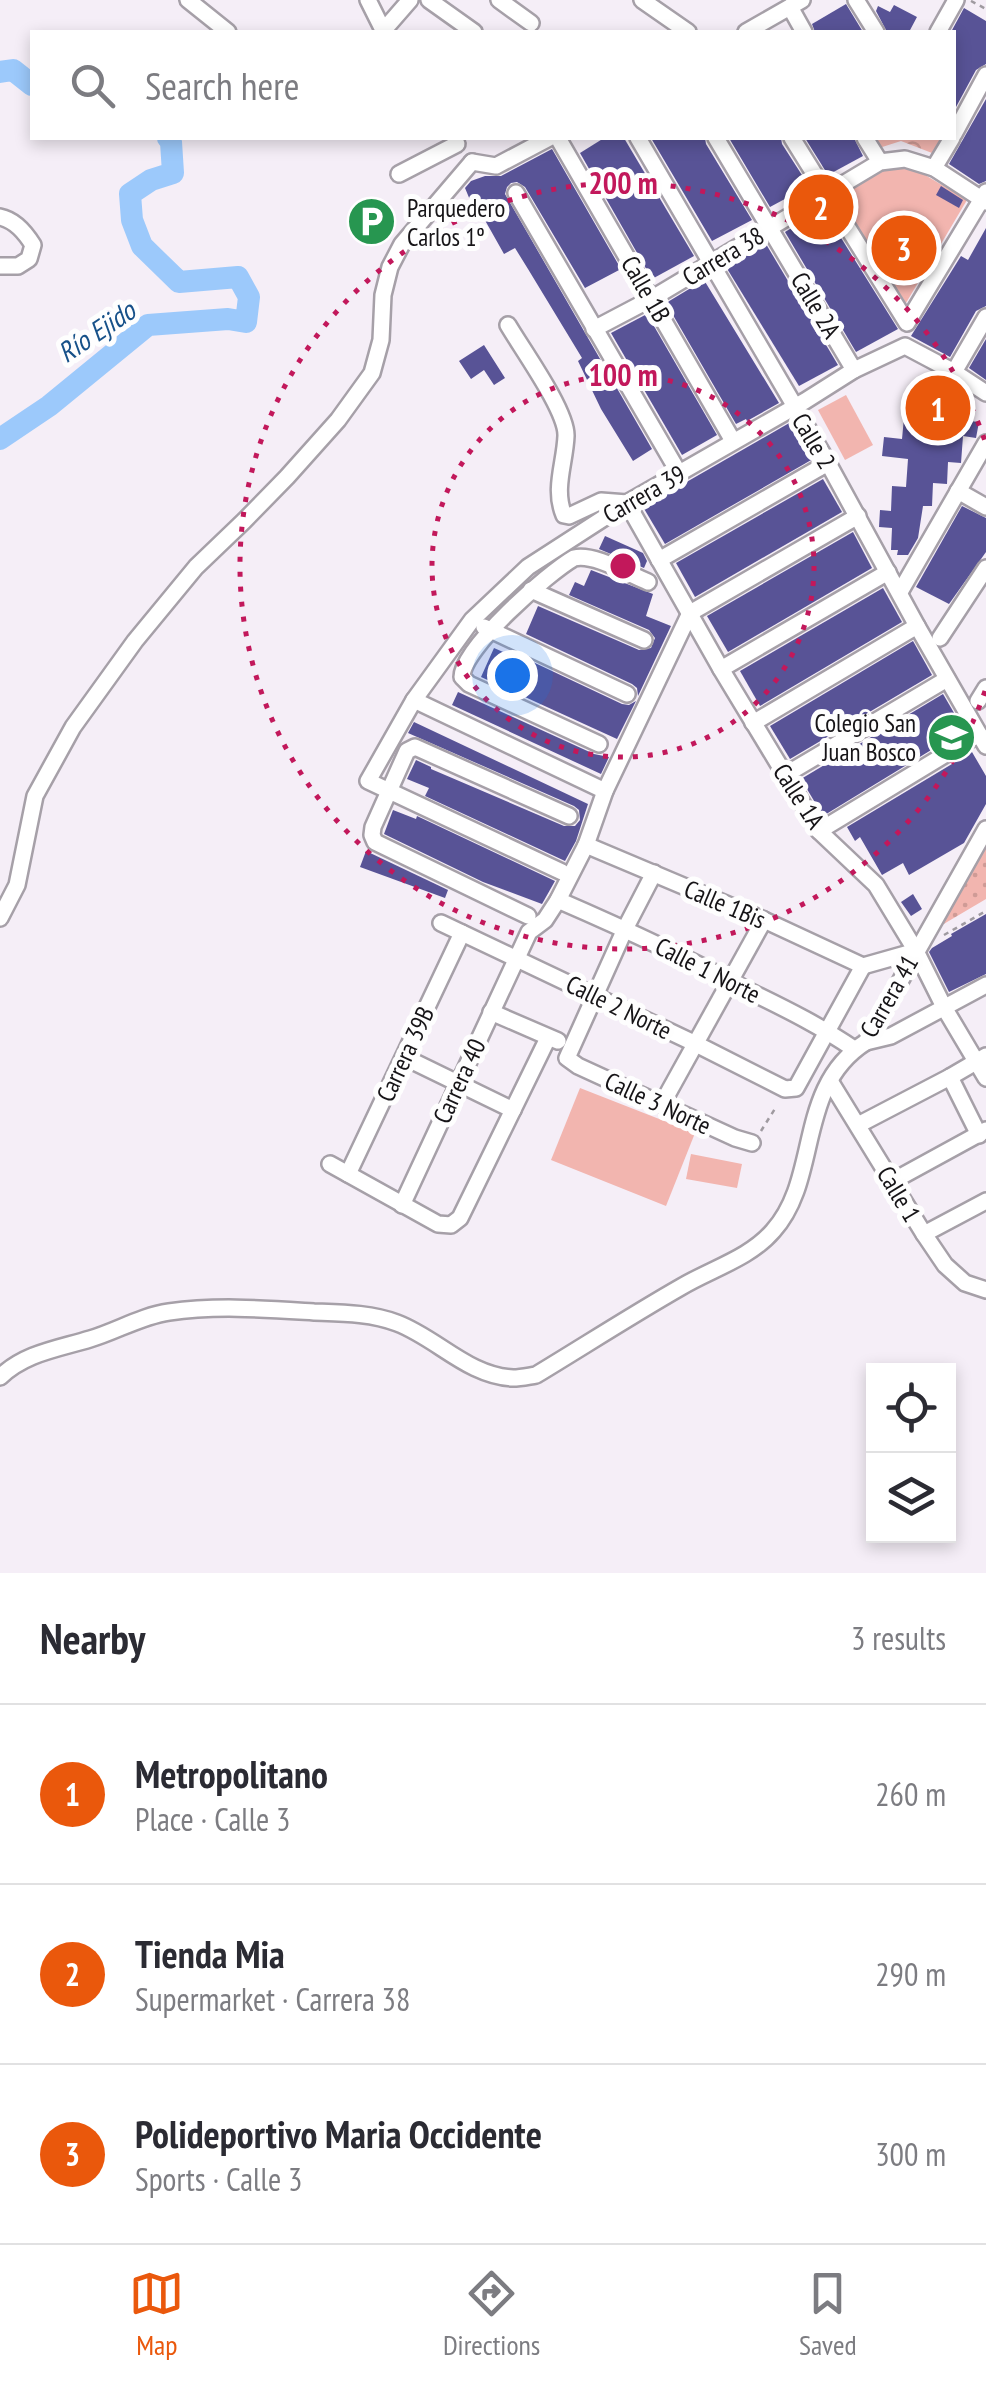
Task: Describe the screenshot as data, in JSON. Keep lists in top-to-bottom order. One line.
{"streets":{"street":["Carrera 38","Calle 1B","Calle 2A","Calle 2","Carrera 39","Calle 1A","Calle 1Bis","Calle 1 Norte","Carrera 41","Calle 2 Norte","Carrera 39B","Carrera 40","Calle 3 Norte","Calle 1"]},"crossings":[["Carrera 38","Calle 1B"],["Carrera 38","Calle 2A"],["Carrera 38","Calle 2"],["Calle 1B","Carrera 39"],["Calle 2A","Carrera 39"],["Calle 2","Carrera 39"],["Carrera 39","Calle 1A"],["Calle 1A","Carrera 41"],["Calle 1 Norte","Carrera 41"],["Calle 1 Norte","Carrera 40"],["Carrera 41","Calle 1"],["Calle 2 Norte","Carrera 39B"],["Calle 2 Norte","Carrera 40"],["Carrera 40","Calle 3 Norte"]],"water":["Río Ejido"],"places":{"parking":["Parquedero Carlos 1º"],"school or university":["Colegio San Juan Bosco"]},"page":{"search":"Search here","pins":["2","3","1"],"heading":["Nearby","3 results"],"list":[{"mark":"1","name":"Metropolitano","note":"Place · Calle 3","value":"260 m"},{"mark":"2","name":"Tienda Mia","note":"Supermarket · Carrera 38","value":"290 m"},{"mark":"3","name":"Polideportivo Maria Occidente","note":"Sports · Calle 3","value":"300 m"}],"nav":["Map","Directions","Saved"]},"rings":["200 m","100 m"]}
